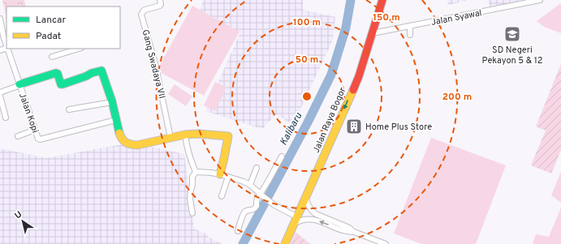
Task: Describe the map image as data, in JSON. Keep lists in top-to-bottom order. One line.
{"streets":{"main road":["Jalan Raya Bogor"],"street":["Jalan Syawal","Gang Swadaya VII","Jalan Kopi"]},"crossings":[["Jalan Syawal","Jalan Raya Bogor"]],"water":["Kalibaru"],"places":{"school or university":["SD Negeri Pekayon 5 & 12"],"building":["Home Plus Store"]},"legend":["Lancar","Padat"],"north":"top left","rings":["150 m","100 m","50 m","200 m"]}
